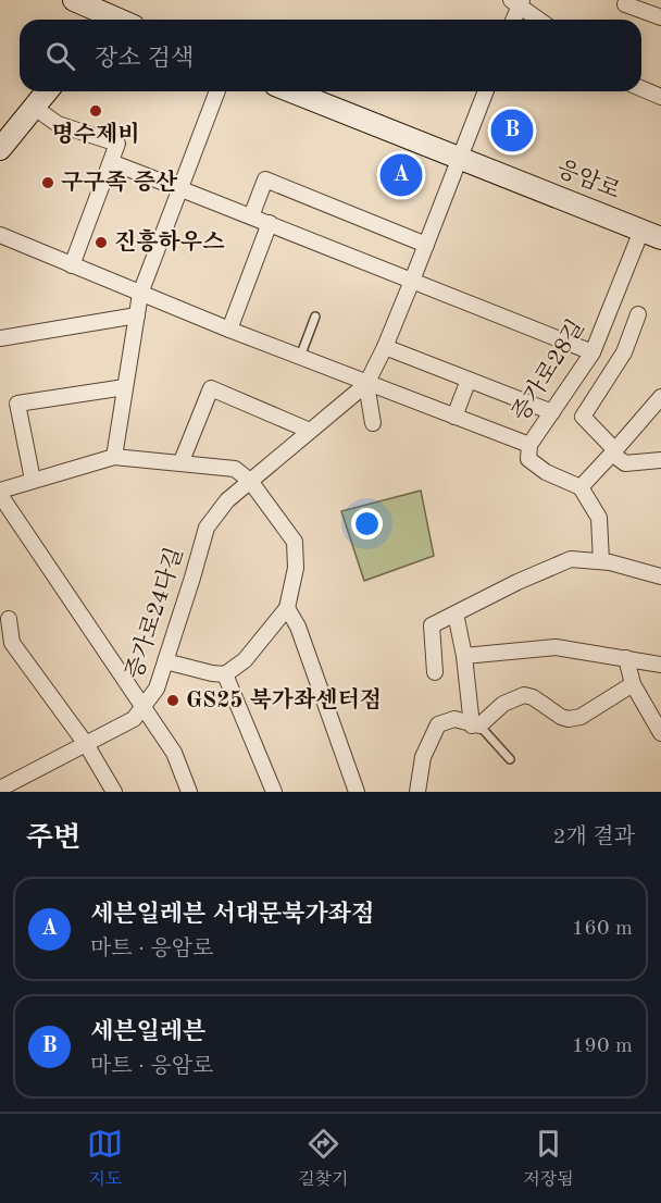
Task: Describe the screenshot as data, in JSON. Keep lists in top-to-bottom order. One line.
{"streets":{"main road":["응암로"],"street":["증가로28길","증가로24다길"]},"crossings":[["응암로","증가로28길"],["증가로28길","증가로24다길"]],"places":["명수제비","구구족 증산","진흥하우스","GS25 북가좌센터점"],"page":{"search":"장소 검색","pins":["B","A"],"heading":["주변","2개 결과"],"list":[{"mark":"A","name":"세븐일레븐 서대문북가좌점","note":"마트 · 응암로","value":"160 m"},{"mark":"B","name":"세븐일레븐","note":"마트 · 응암로","value":"190 m"}],"nav":["지도","길찾기","저장됨"]}}
